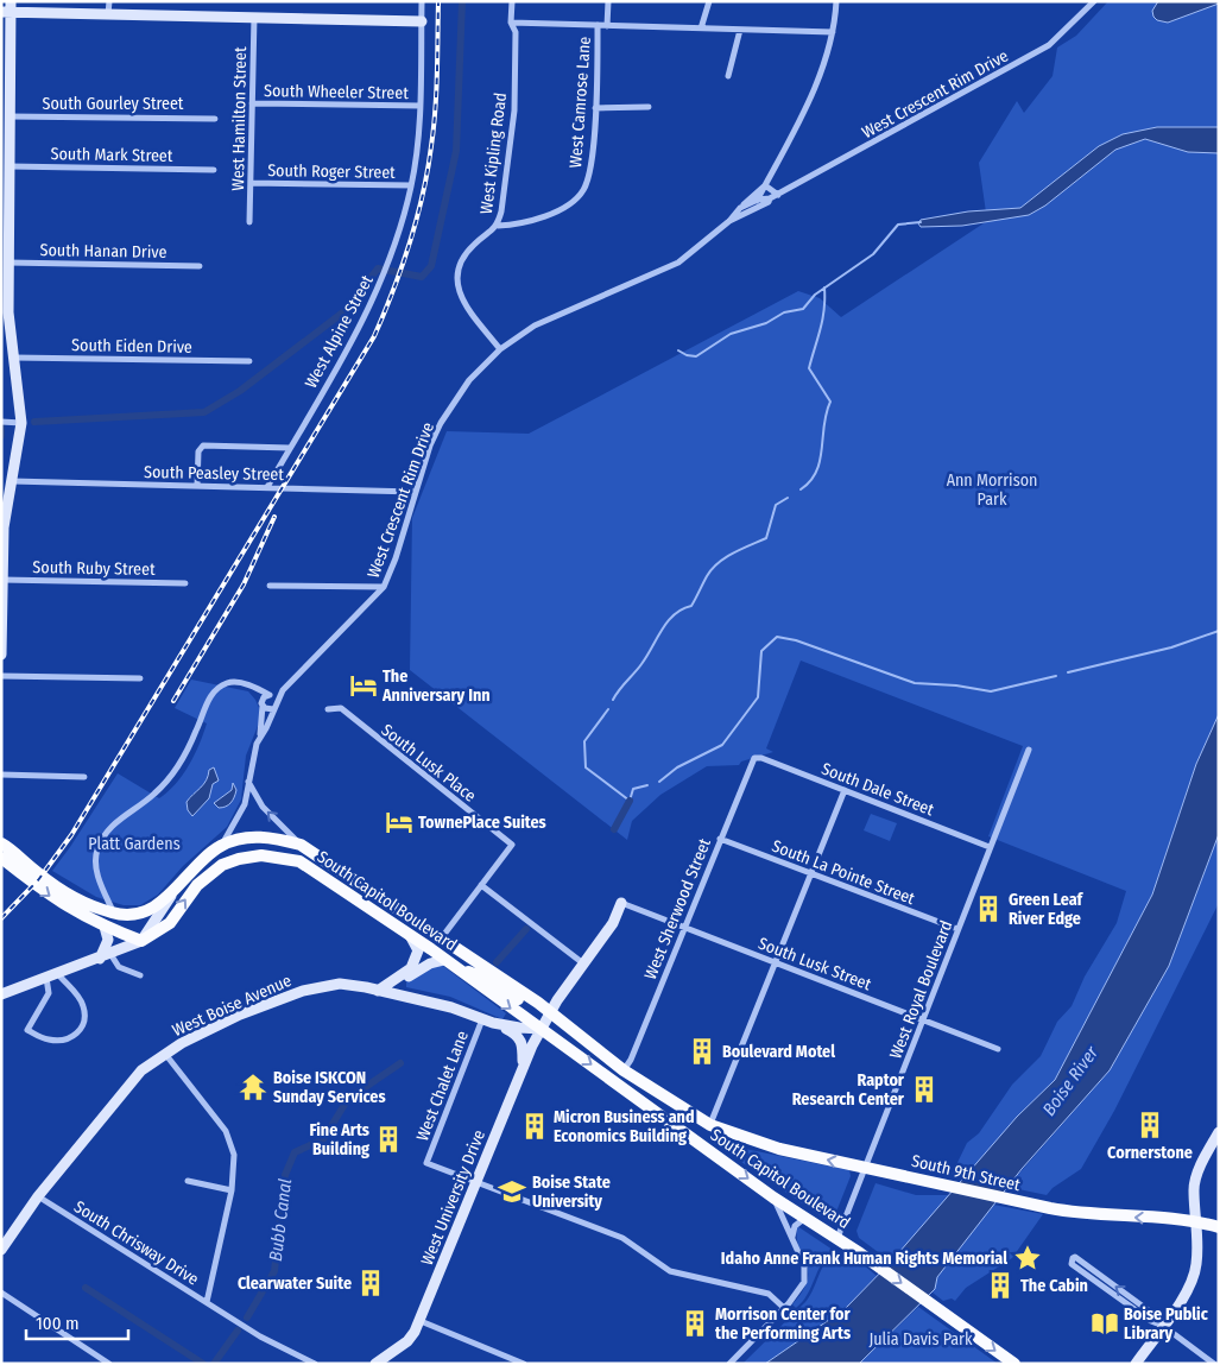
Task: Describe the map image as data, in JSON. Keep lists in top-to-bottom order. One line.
{"streets":{"main road":["South Capitol Boulevard","South 9th Street"],"street":["South Wheeler Street","West Crescent Rim Drive","West Camrose Lane","South Gourley Street","West Hamilton Street","West Kipling Road","South Mark Street","South Roger Street","South Hanan Drive","West Alpine Street","South Eiden Drive","South Peasley Street","South Ruby Street","South Lusk Place","South Dale Street","South La Pointe Street","West Sherwood Street","South Lusk Street","West Royal Boulevard","West Boise Avenue","West Chalet Lane","West University Drive","South Chrisway Drive"]},"crossings":[["South Wheeler Street","West Hamilton Street"],["South Wheeler Street","West Alpine Street"],["West Crescent Rim Drive","West Kipling Road"],["West Crescent Rim Drive","South Peasley Street"],["West Crescent Rim Drive","South Capitol Boulevard"],["West Camrose Lane","West Kipling Road"],["West Hamilton Street","South Roger Street"],["South Roger Street","West Alpine Street"],["West Alpine Street","South Peasley Street"],["South Dale Street","West Sherwood Street"],["South Dale Street","West Royal Boulevard"],["South La Pointe Street","West Sherwood Street"],["South La Pointe Street","West Royal Boulevard"],["South Capitol Boulevard","West Sherwood Street"],["South Capitol Boulevard","West Royal Boulevard"],["South Capitol Boulevard","West Boise Avenue"],["South Capitol Boulevard","South 9th Street"],["South Capitol Boulevard","West University Drive"],["West Sherwood Street","South Lusk Street"],["South Lusk Street","West Royal Boulevard"],["South Lusk Street","West University Drive"],["West Royal Boulevard","South 9th Street"],["West Boise Avenue","West Chalet Lane"],["West Boise Avenue","West University Drive"],["West Boise Avenue","South Chrisway Drive"],["West Chalet Lane","West University Drive"]],"one_way":["South 9th Street"],"water":["Boise River","Bubb Canal"],"parks":["Ann Morrison Park","Platt Gardens","Julia Davis Park"],"places":{"hotel":["The Anniversary Inn","TownePlace Suites"],"building":["Green Leaf River Edge","Boulevard Motel","Raptor Research Center","Cornerstone","Micron Business and Economics Building","Fine Arts Building","Clearwater Suite","The Cabin","Morrison Center for the Performing Arts"],"temple":["Boise ISKCON Sunday Services"],"school or university":["Boise State University"],"place":["Idaho Anne Frank Human Rights Memorial"],"library":["Boise Public Library"]},"scale_bar":"100 m"}
